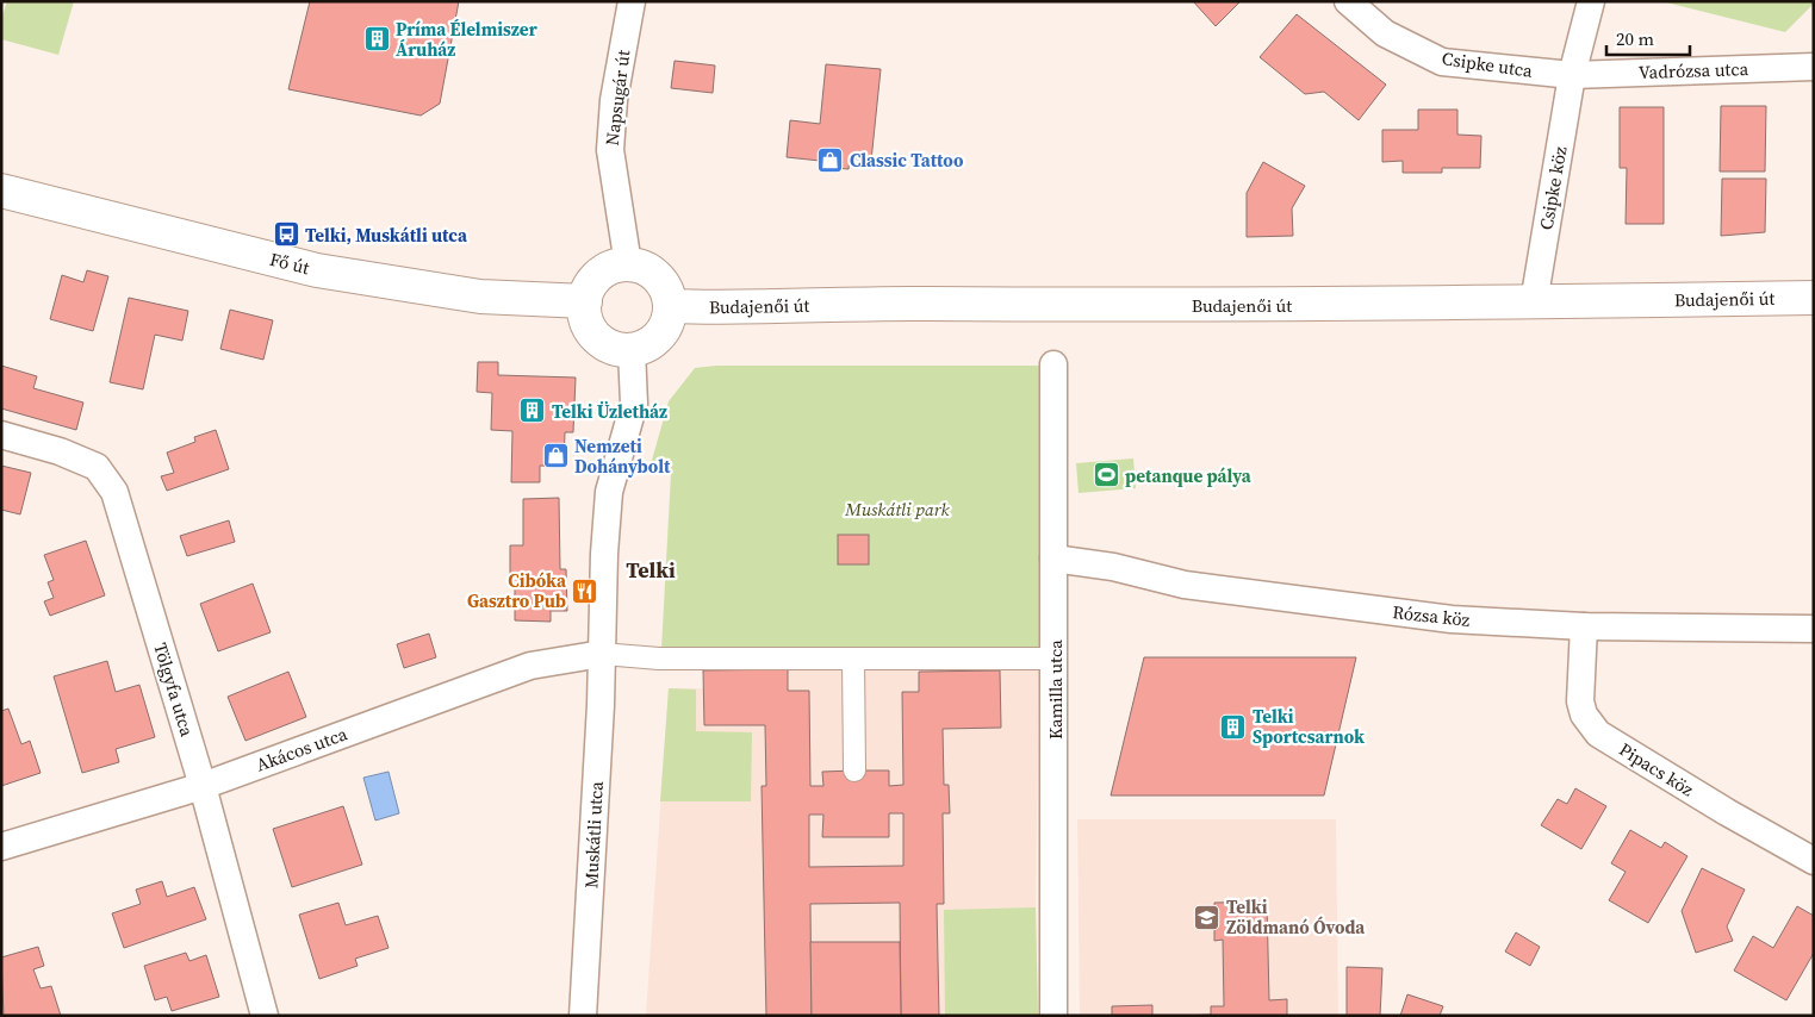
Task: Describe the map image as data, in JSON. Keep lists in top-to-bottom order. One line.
{"streets":{"main road":["Fő út","Budajenői út"],"street":["Csipke utca","Vadrózsa utca","Napsugár út","Csipke köz","Rózsa köz","Tölgyfa utca","Kamilla utca","Akácos utca","Pipacs köz","Muskátli utca"]},"crossings":[["Csipke utca","Vadrózsa utca"],["Csipke utca","Csipke köz"],["Vadrózsa utca","Csipke köz"],["Napsugár út","Fő út"],["Napsugár út","Budajenői út"],["Napsugár út","Muskátli utca"],["Csipke köz","Budajenői út"],["Fő út","Budajenői út"],["Fő út","Muskátli utca"],["Budajenői út","Muskátli utca"],["Rózsa köz","Kamilla utca"],["Rózsa köz","Pipacs köz"],["Tölgyfa utca","Akácos utca"],["Akácos utca","Muskátli utca"]],"districts":["Telki"],"parks":["Muskátli park"],"places":{"building":["Príma Élelmiszer Áruház","Telki Üzletház","Telki Sportcsarnok"],"shop":["Classic Tattoo","Nemzeti Dohánybolt"],"bus stop":["Telki, Muskátli utca"],"sports":["petanque pálya"],"restaurant":["Cibóka Gasztro Pub"],"school or university":["Telki Zöldmanó Óvoda"]},"scale_bar":"20 m"}
